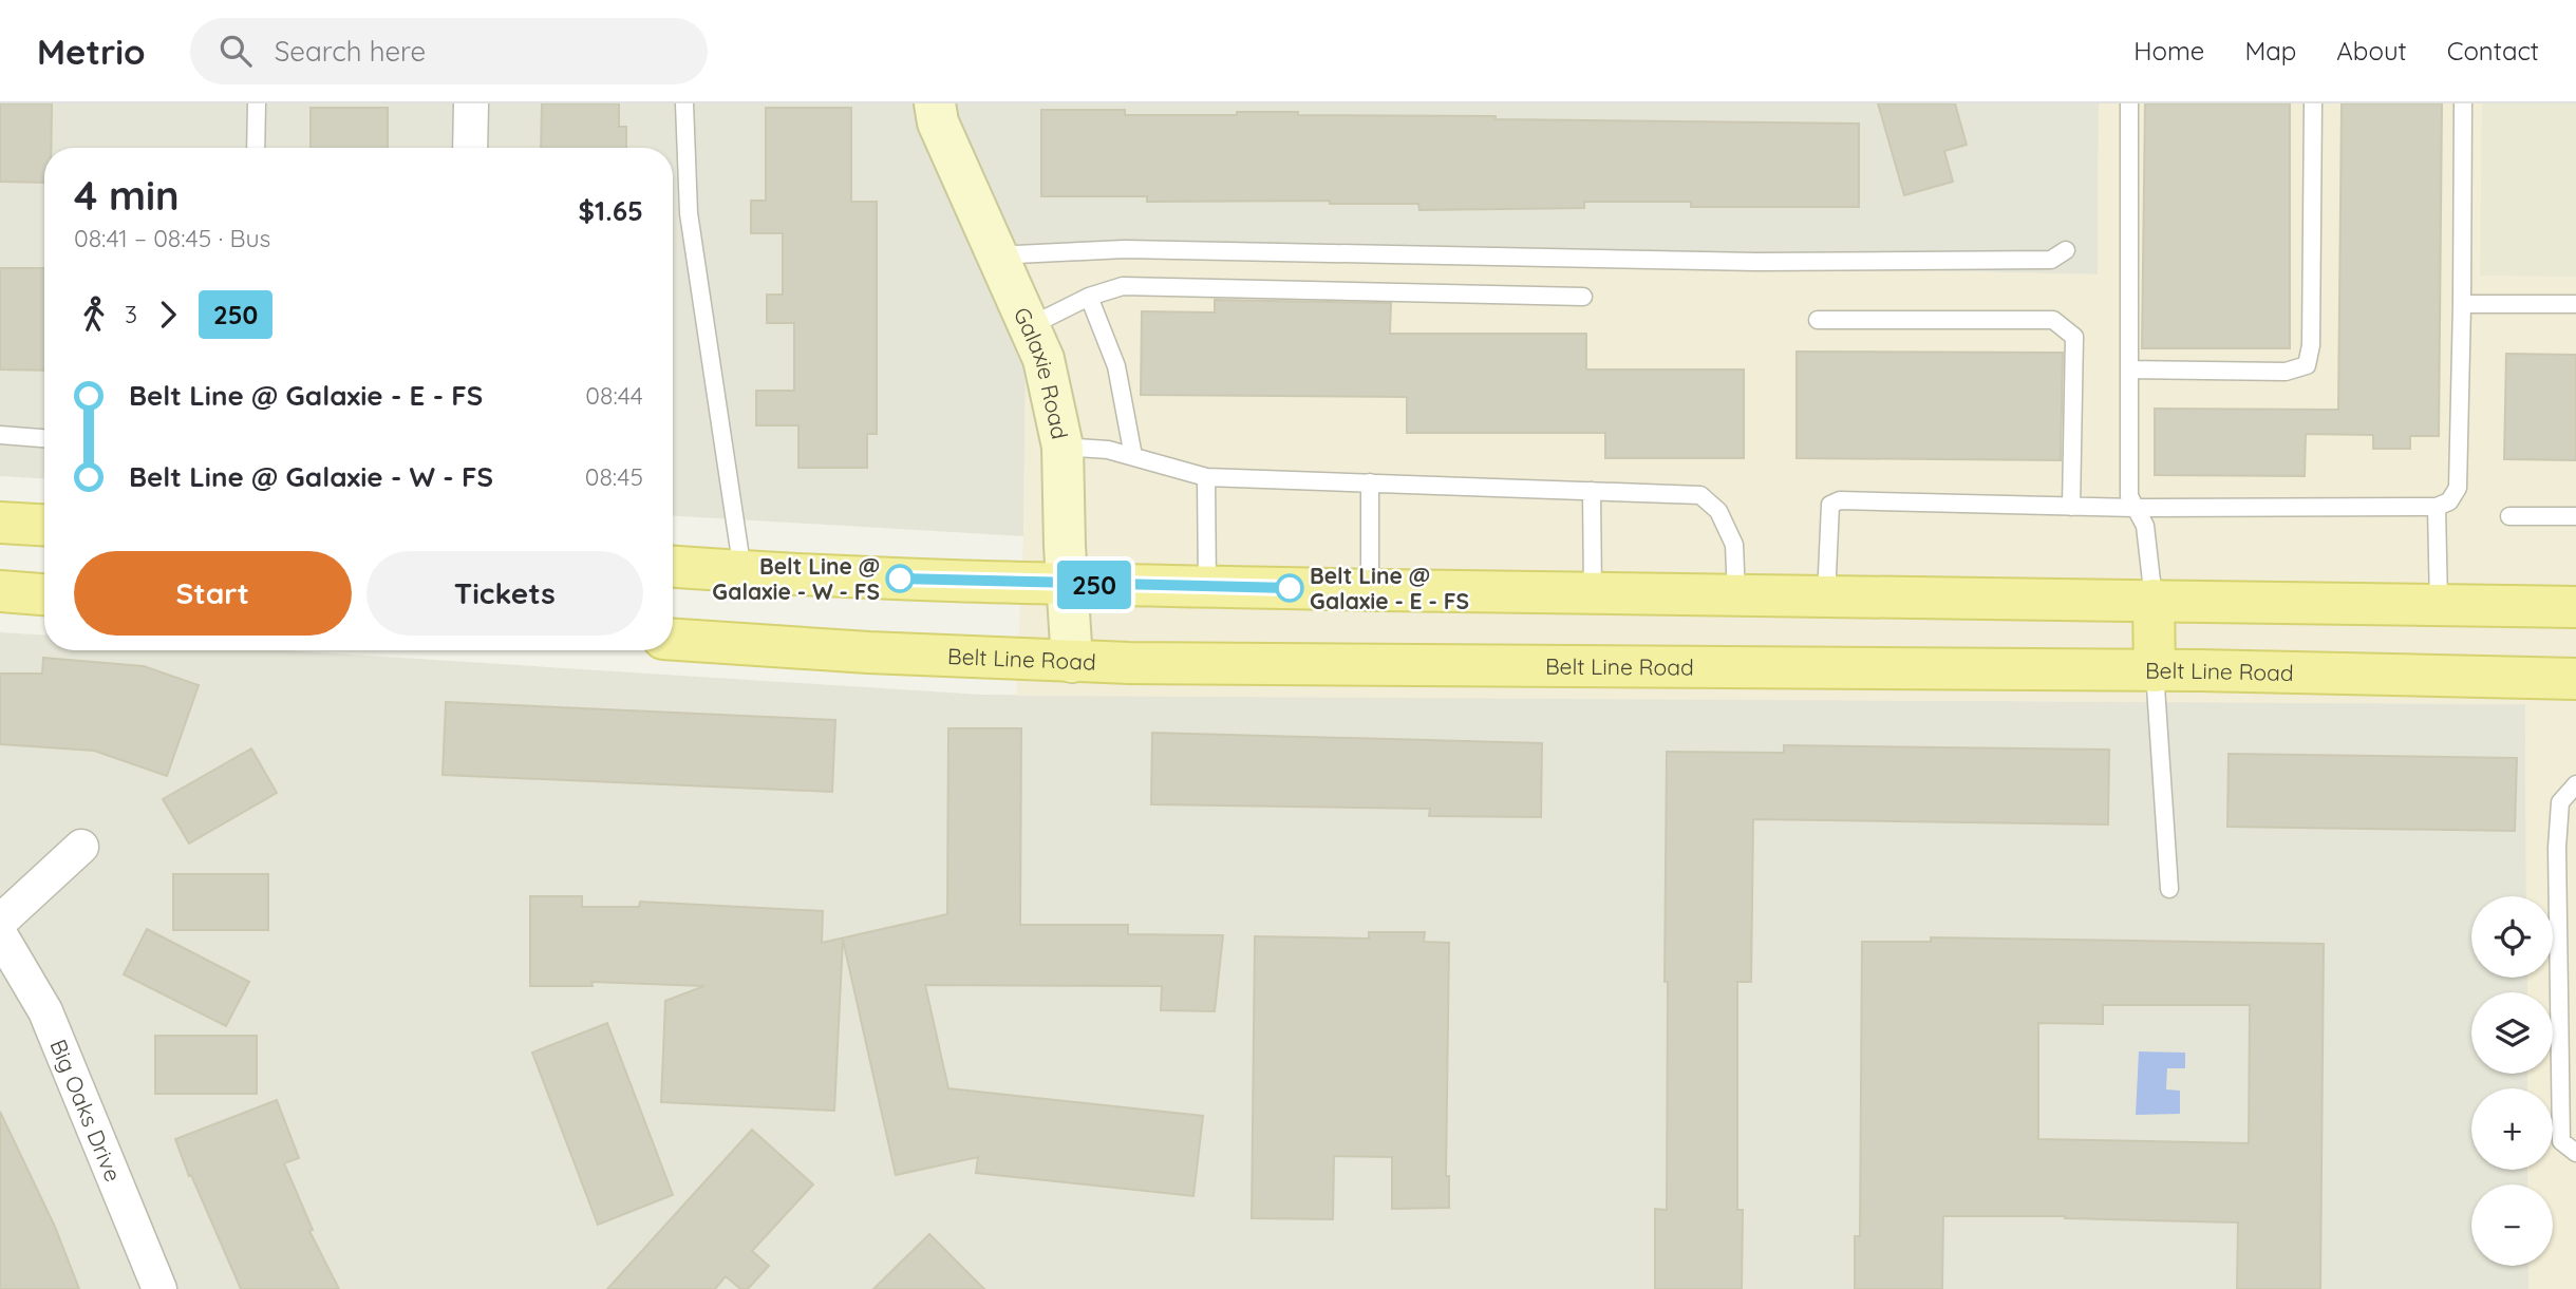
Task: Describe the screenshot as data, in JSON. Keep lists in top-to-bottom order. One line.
{"streets":{"main road":["Belt Line Road"],"street":["Galaxie Road","Big Oaks Drive"]},"crossings":[["Galaxie Road","Belt Line Road"]],"places":["Belt Line @ Galaxie - W - FS","Belt Line @ Galaxie - E - FS"],"lines":["bus line 250"],"page":{"header":"Metrio","search":"Search here","nav":["Home","Map","About","Contact"],"on_map":"250","heading":["4 min","08:41 – 08:45 · Bus","$1.65"],"legs":["3","250"],"list":[{"name":"Belt Line @ Galaxie - E - FS","value":"08:44"},{"name":"Belt Line @ Galaxie - W - FS","value":"08:45"}],"buttons":["Start","Tickets"],"map_buttons":["+","−"]}}
